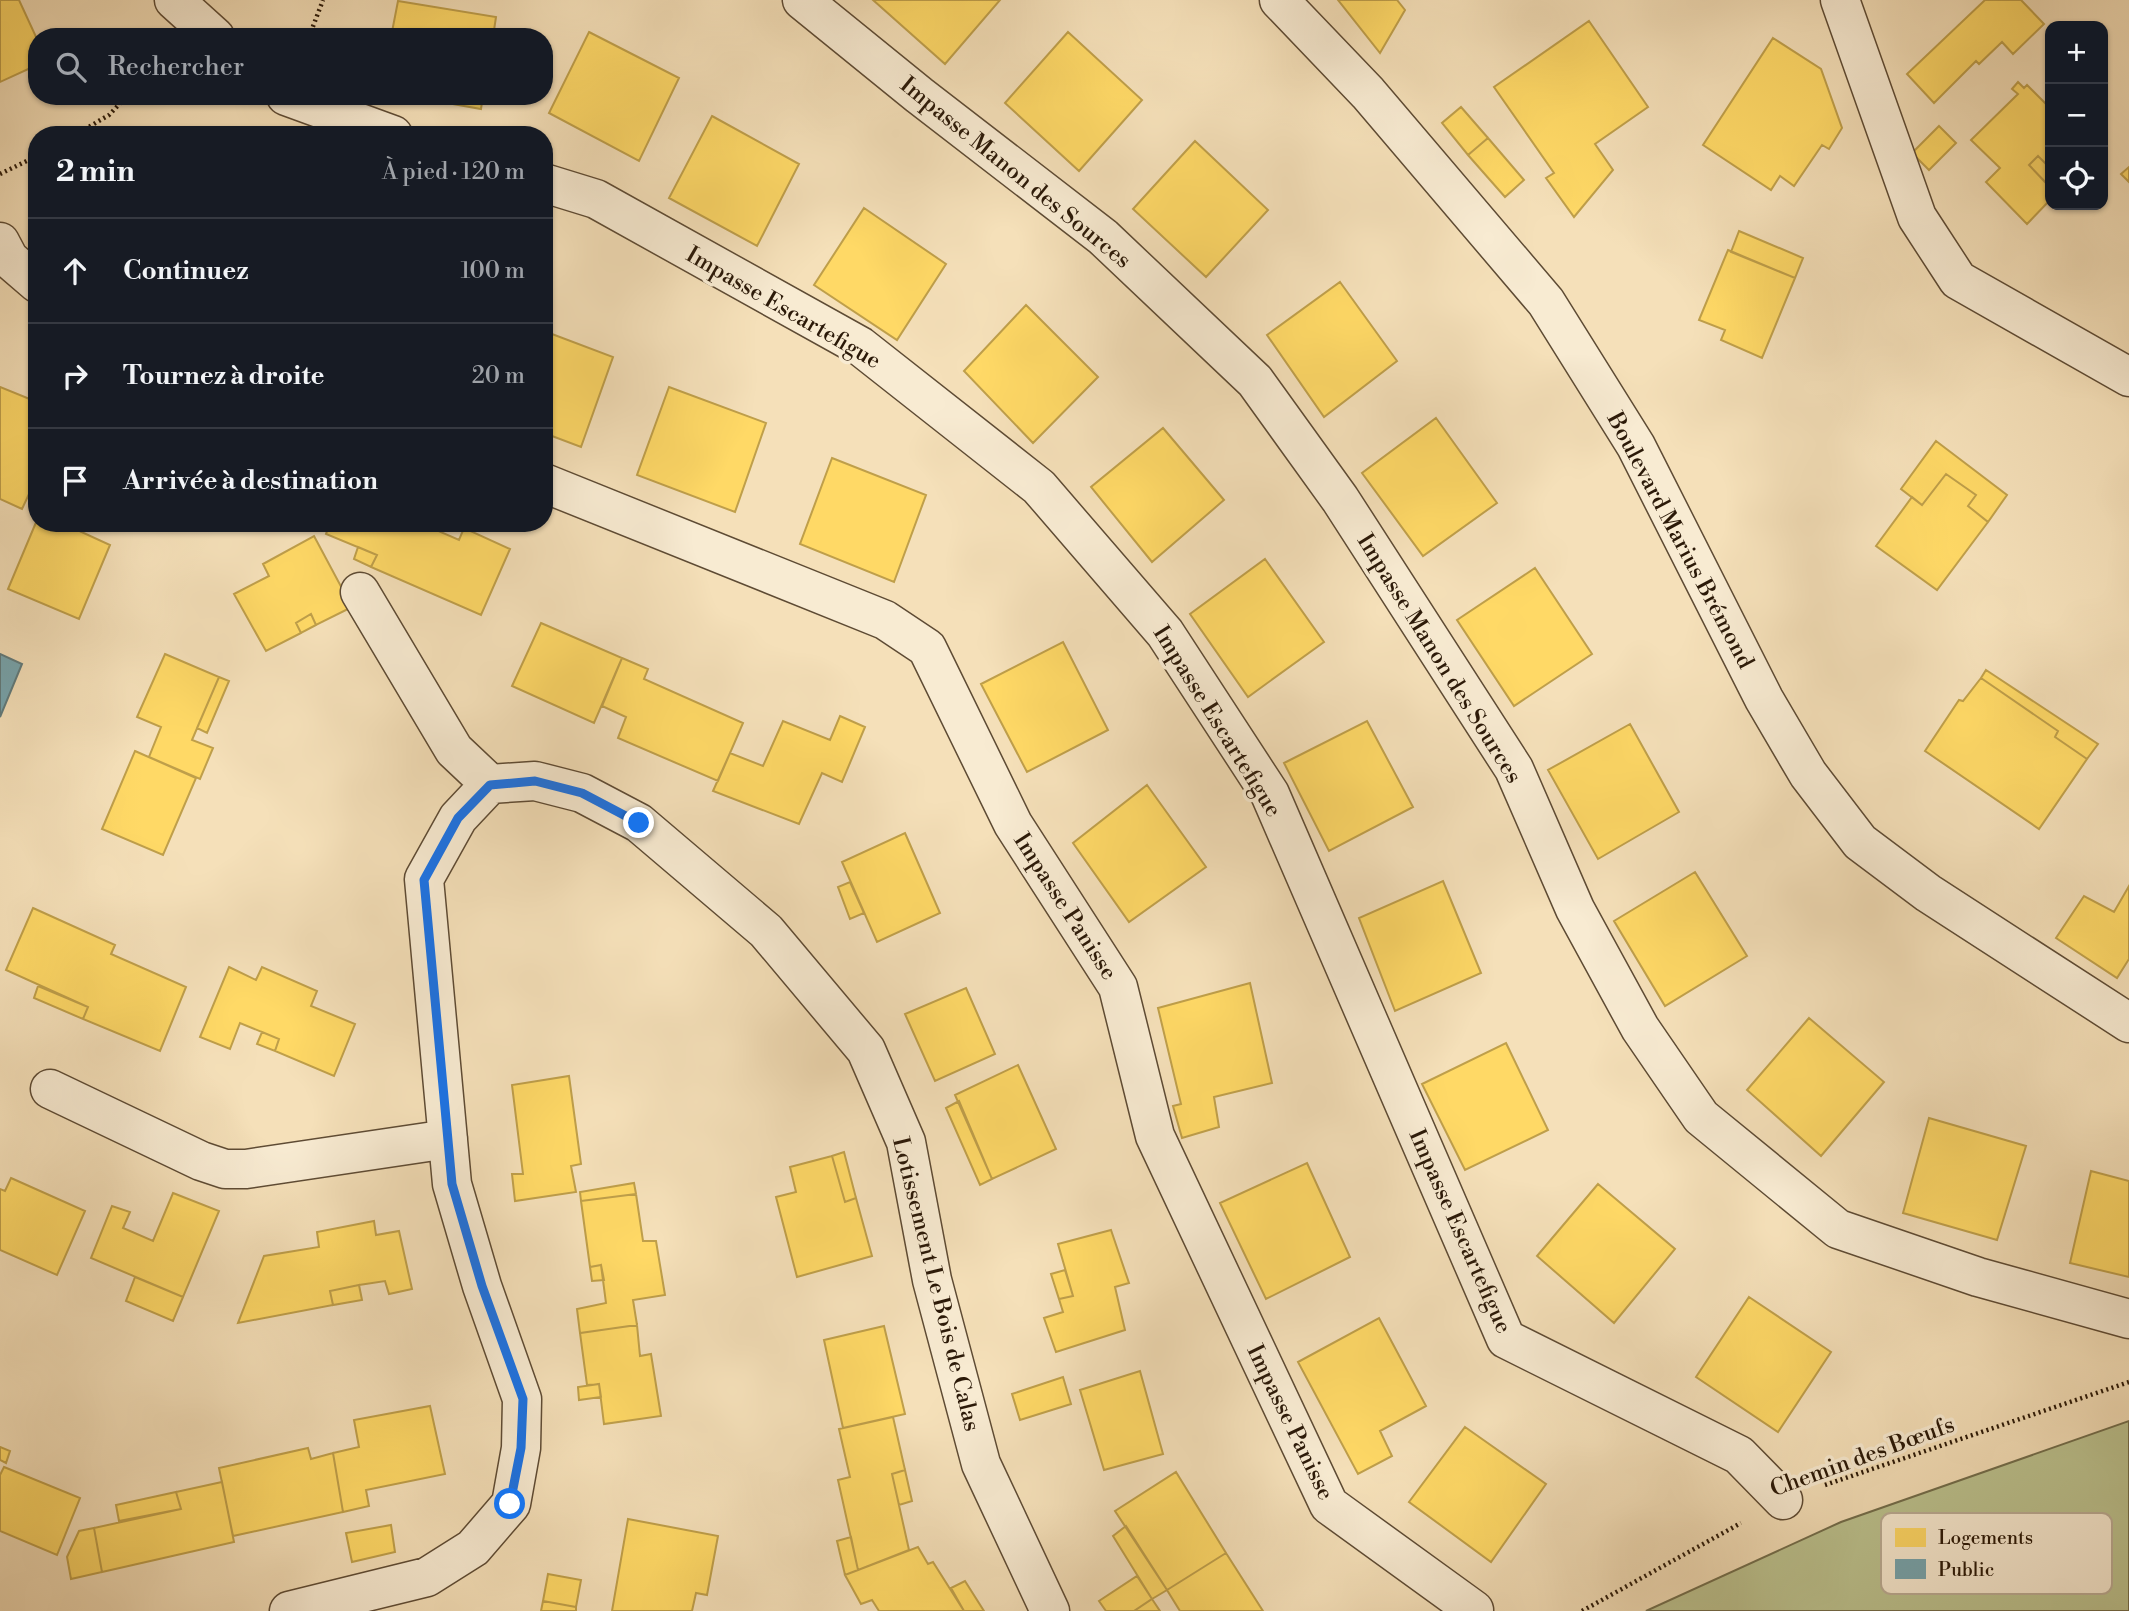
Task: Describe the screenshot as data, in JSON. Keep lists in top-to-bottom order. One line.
{"streets":{"street":["Impasse Manon des Sources","Impasse Escartefigue","Boulevard Marius Brémond","Impasse Panisse","Lotissement Le Bois de Calas"],"path":["Chemin des Bœufs"]},"crossings":[["Impasse Escartefigue","Chemin des Bœufs"]],"legend":["Logements","Public"],"page":{"map_buttons":["+","−"],"search":"Rechercher","heading":["2 min","À pied · 120 m"],"list":[["Continuez","100 m"],["Tournez à droite","20 m"],"Arrivée à destination"]}}
